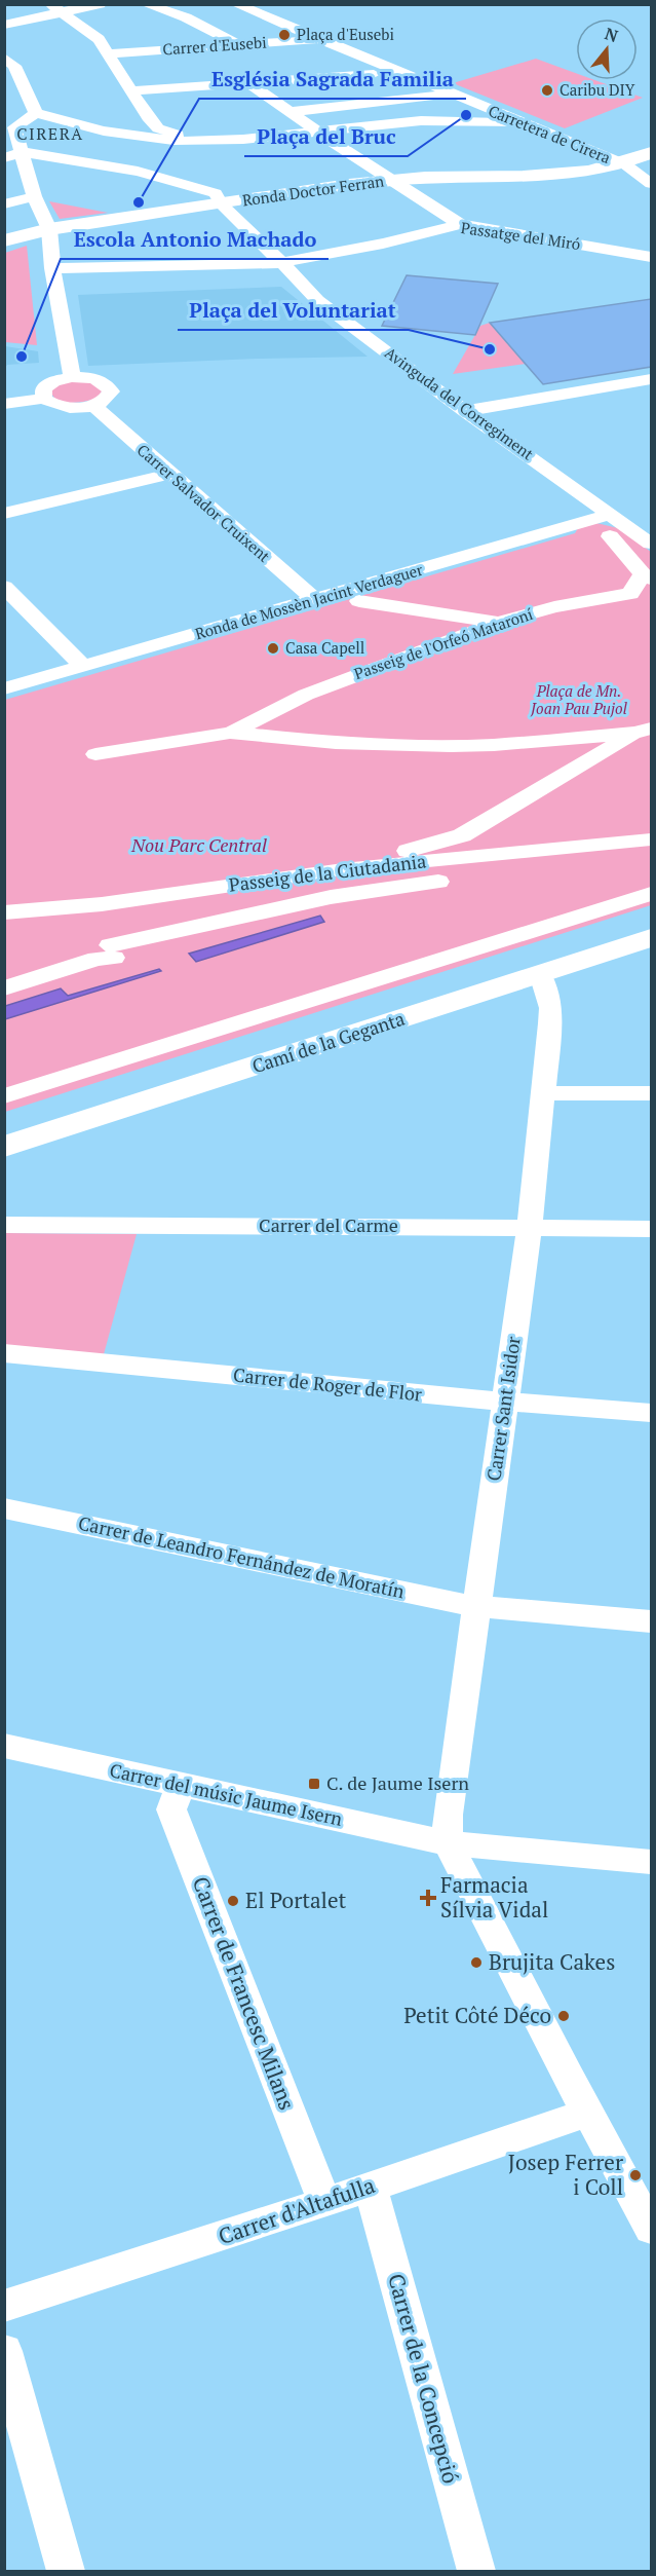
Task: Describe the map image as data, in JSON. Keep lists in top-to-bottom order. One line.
{"streets":{"street":["Carrer d'Eusebi","Carretera de Cirera","Ronda Doctor Ferran","Passatge del Miró","Avinguda del Corregiment","Carrer Salvador Cruixent","Ronda de Mossèn Jacint Verdaguer","Passeig de l'Orfeó Mataroní","Passeig de la Ciutadania","Camí de la Geganta","Carrer del Carme","Carrer de Roger de Flor","Carrer Sant Isidor","Carrer de Leandro Fernández de Moratín","Carrer del músic Jaume Isern","Carrer de Francesc Milans","Carrer d'Altafulla","Carrer de la Concepció"]},"crossings":[["Carrer d'Eusebi","Carretera de Cirera"],["Carretera de Cirera","Ronda Doctor Ferran"],["Ronda Doctor Ferran","Avinguda del Corregiment"],["Passatge del Miró","Avinguda del Corregiment"],["Avinguda del Corregiment","Ronda de Mossèn Jacint Verdaguer"],["Carrer Salvador Cruixent","Ronda de Mossèn Jacint Verdaguer"],["Camí de la Geganta","Carrer Sant Isidor"],["Carrer del Carme","Carrer Sant Isidor"],["Carrer de Roger de Flor","Carrer Sant Isidor"],["Carrer Sant Isidor","Carrer de Leandro Fernández de Moratín"],["Carrer Sant Isidor","Carrer del músic Jaume Isern"],["Carrer del músic Jaume Isern","Carrer de Francesc Milans"],["Carrer de Francesc Milans","Carrer d'Altafulla"],["Carrer d'Altafulla","Carrer de la Concepció"]],"districts":["CIRERA"],"parks":["Plaça de Mn. Joan Pau Pujol","Nou Parc Central"],"places":{"other":["Plaça d'Eusebi","Caribu DIY","Plaça del Bruc","Església Sagrada Familia","Plaça del Voluntariat","Escola Antonio Machado","Casa Capell","El Portalet","Brujita Cakes","Petit Côté Déco","Josep Ferrer i Coll"],"transit":["C. de Jaume Isern"],"health":["Farmacia Sílvia Vidal"]},"north":"top"}
